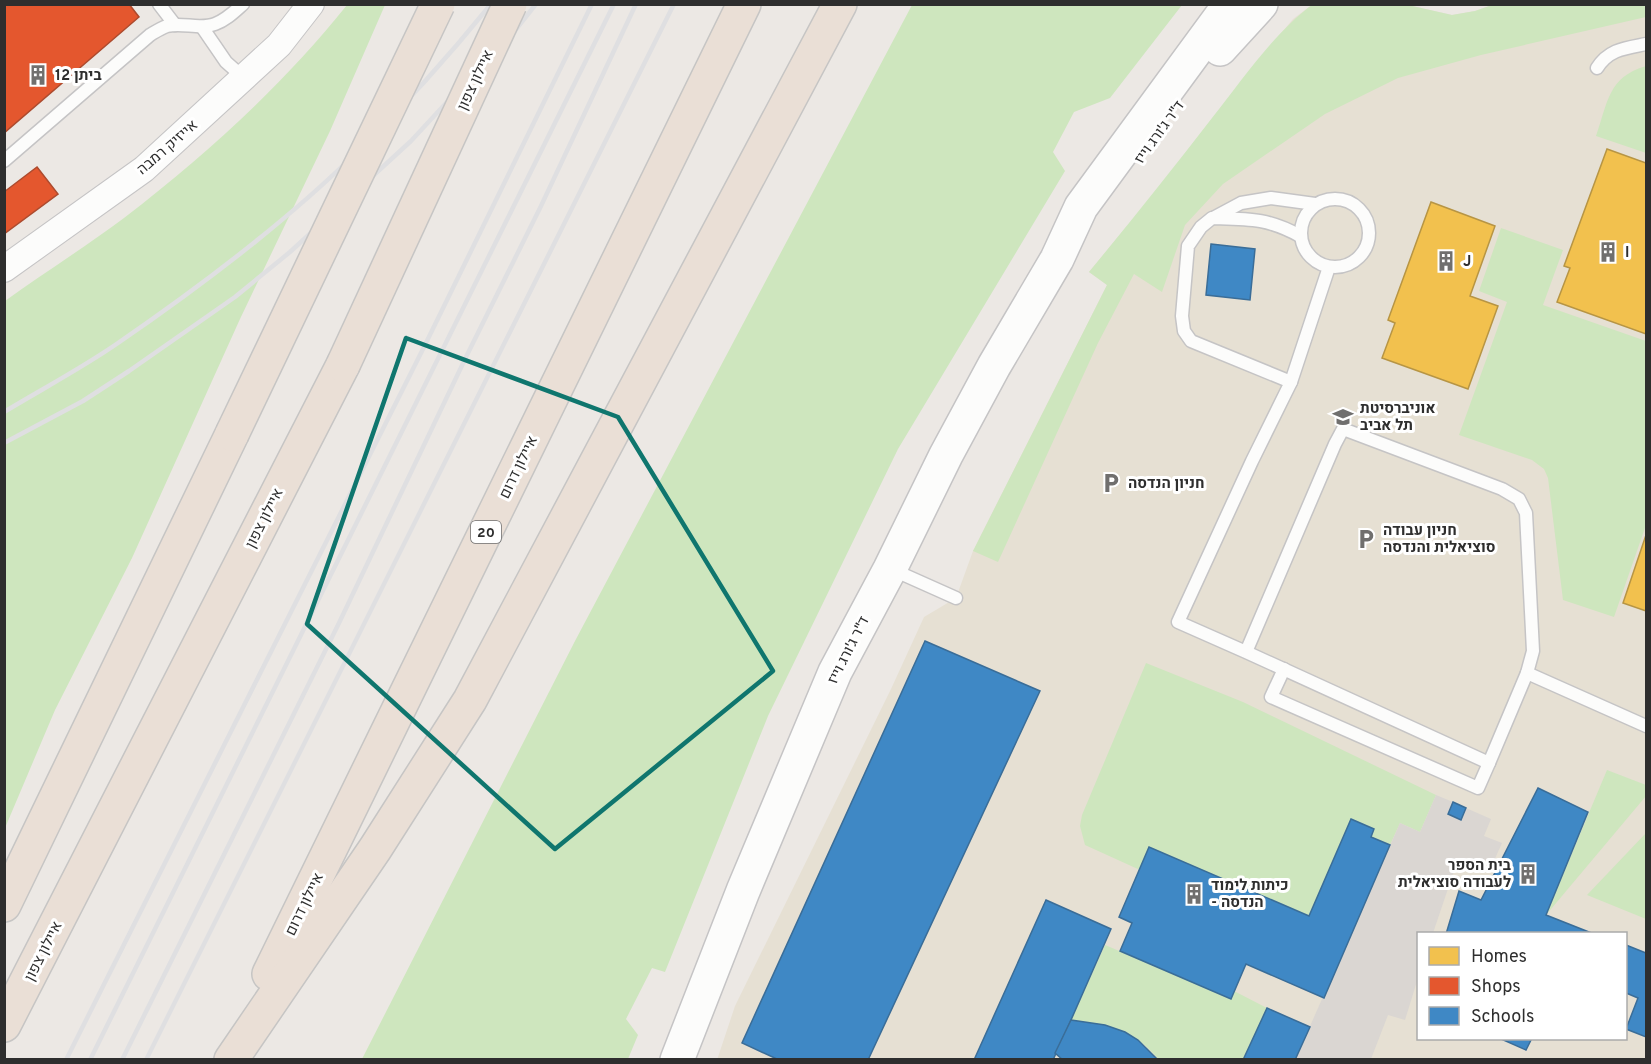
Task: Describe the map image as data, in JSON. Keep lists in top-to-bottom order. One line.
{"streets":{"highway":["איילון צפון","איילון דרום","20"],"street":["ד\"ר ג'ורג וייז","אייזיק רמבה"]},"places":{"building":["ביתן 12","I","J","בית הספר לעבודה סוציאלית","כיתות לימוד - הנדסה"],"school or university":["אוניברסיטת תל אביב"],"parking":["חניון הנדסה","חניון עבודה סוציאלית והנדסה"]},"legend":["Homes","Shops","Schools"]}
